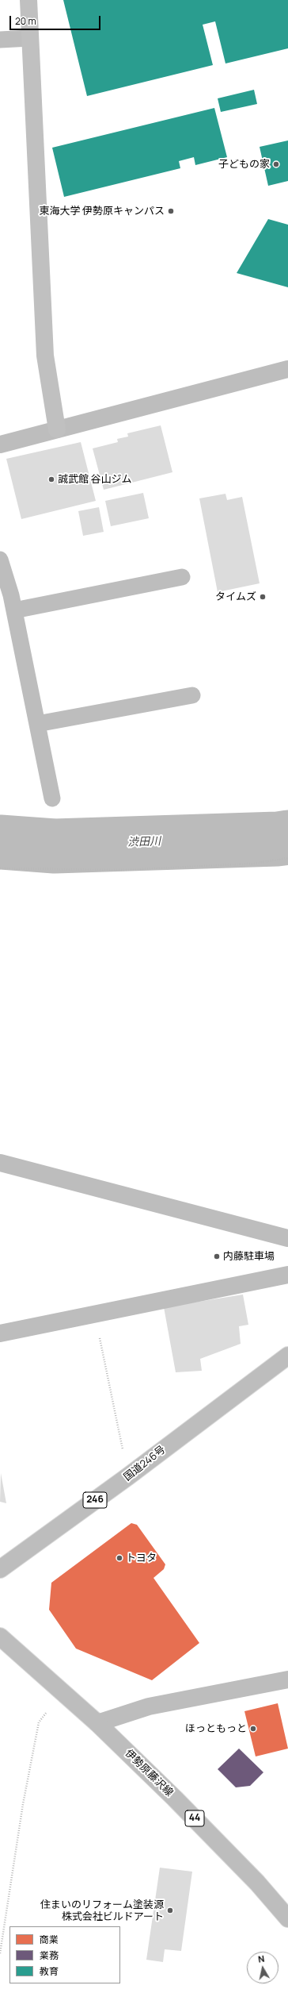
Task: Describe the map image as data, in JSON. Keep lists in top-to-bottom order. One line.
{"streets":{"main road":["国道246号","246","伊勢原藤沢線","44"]},"water":["渋田川"],"places":["子どもの家","東海大学 伊勢原キャンパス","誠武館 谷山ジム","タイムズ","内藤駐車場","トヨタ","ほっともっと","住まいのリフォーム塗装源 株式会社ビルドアート"],"legend":["商業","業務","教育"],"scale_bar":"20 m","north":"top"}
